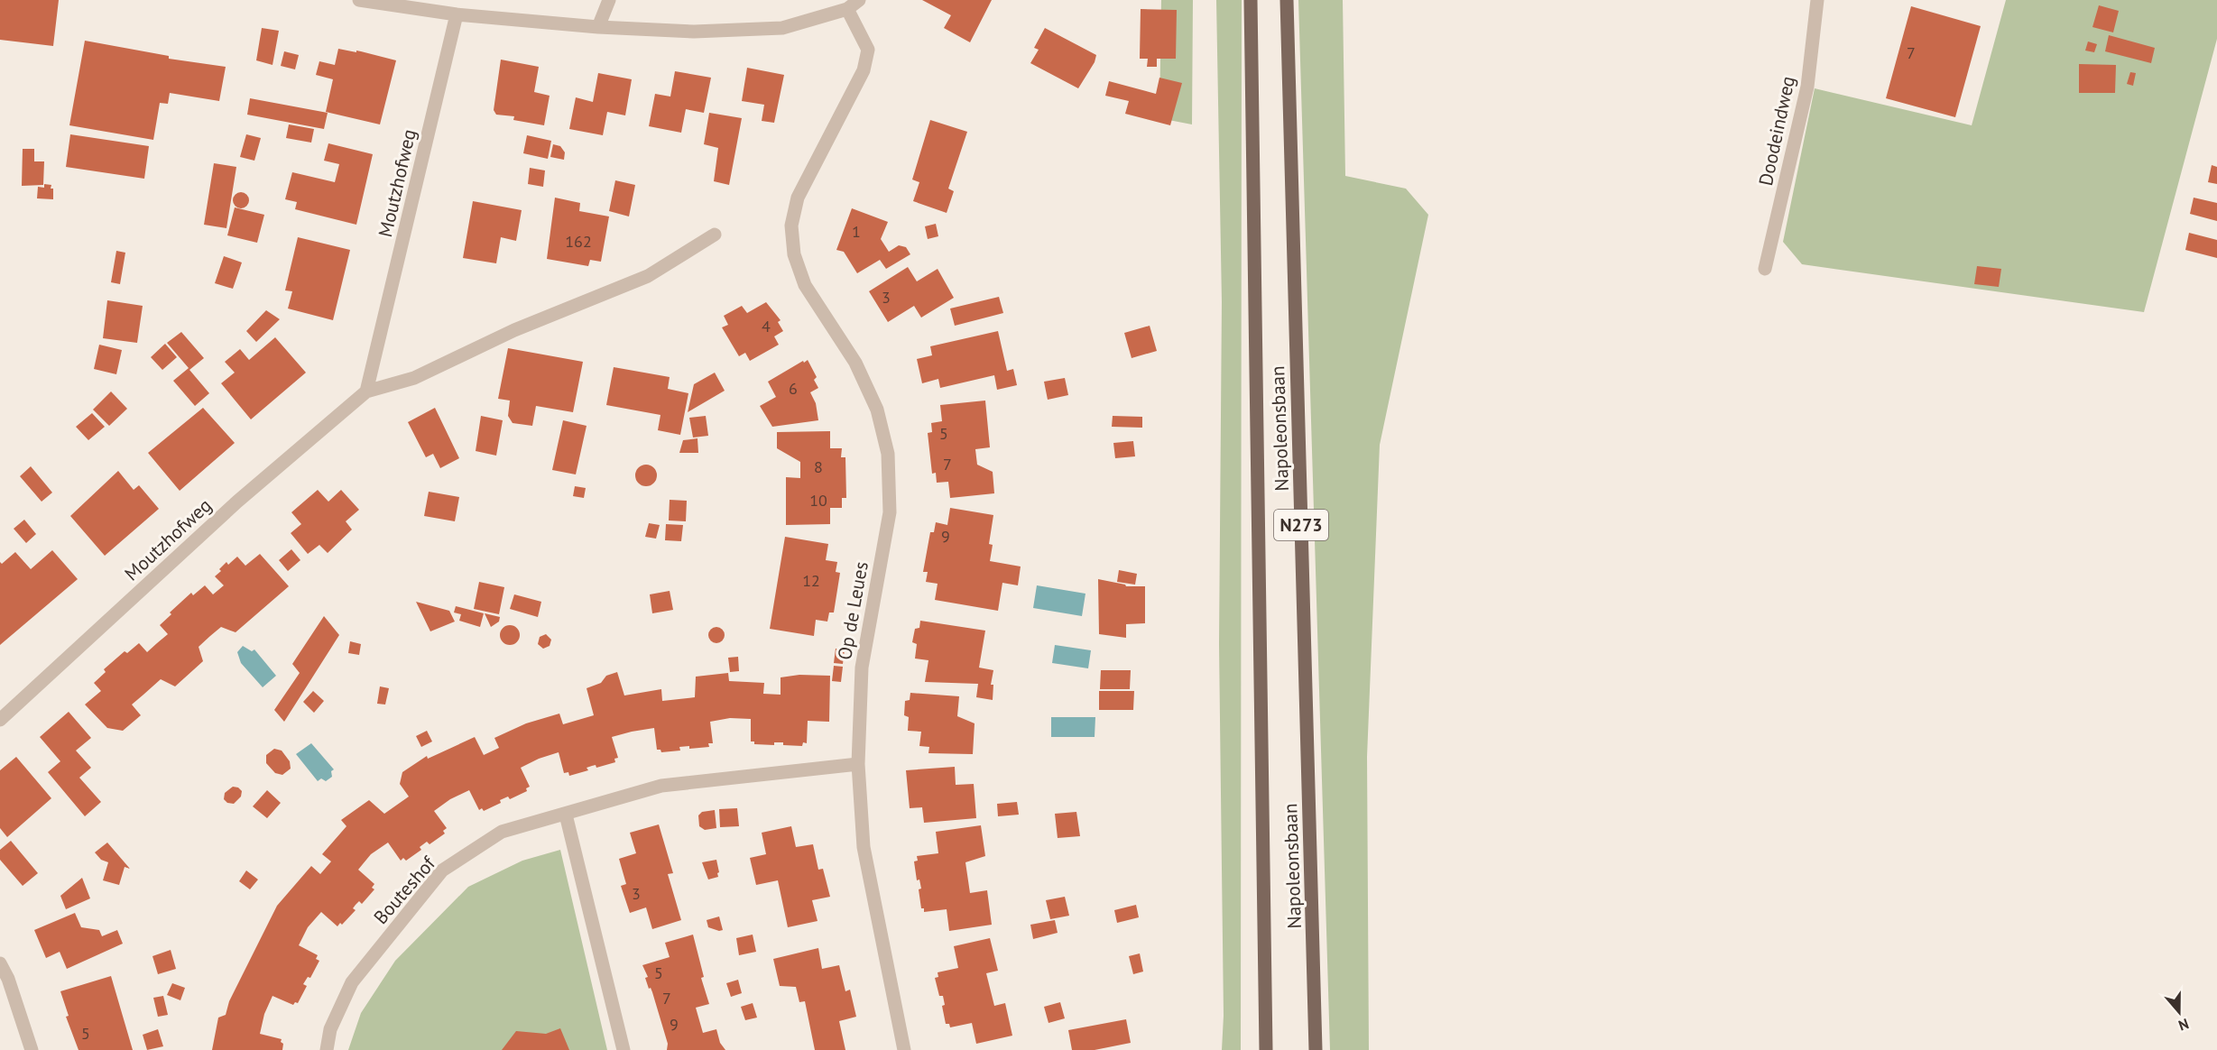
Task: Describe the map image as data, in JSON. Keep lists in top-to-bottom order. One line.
{"streets":{"main road":["Napoleonsbaan","N273"],"street":["Doodeindweg","Moutzhofweg","Op de Leues","Bouteshof"]},"crossings":[["Op de Leues","Bouteshof"]],"house_numbers":["7","1","162","3","4","6","5","7","8","10","9","12","3","5","7","9","5"],"north":"bottom"}
